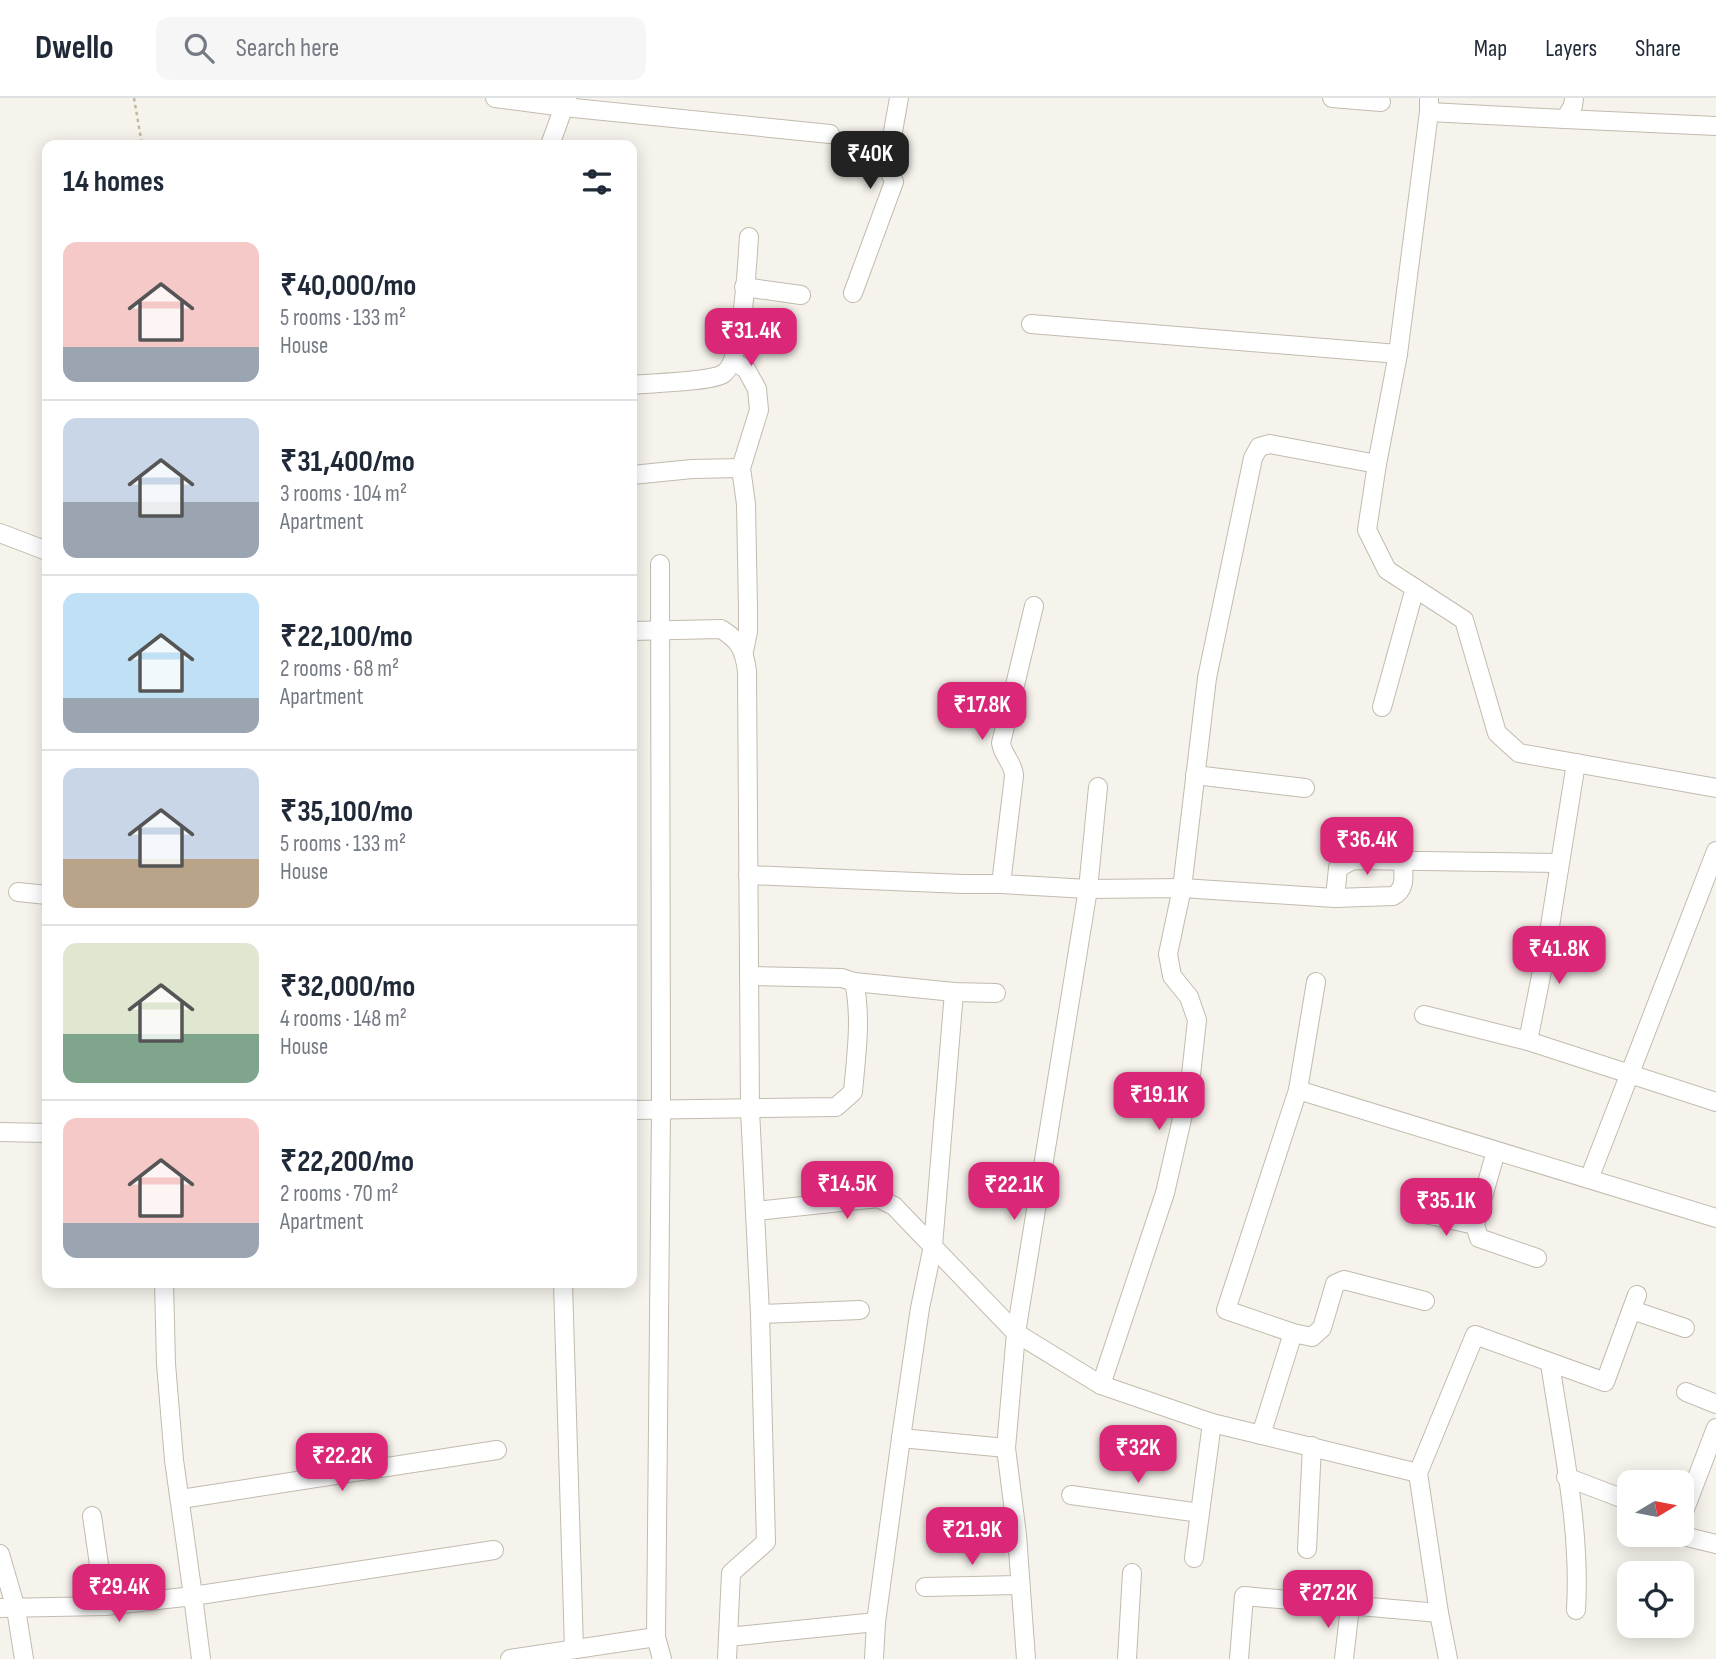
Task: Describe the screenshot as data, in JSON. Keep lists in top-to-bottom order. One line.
{"north":"right","page":{"header":"Dwello","search":"Search here","nav":["Map","Layers","Share"],"price":["₹40K","₹31.4K","₹17.8K","₹36.4K","₹41.8K","₹19.1K","₹14.5K","₹22.1K","₹35.1K","₹32K","₹22.2K","₹21.9K","₹29.4K","₹27.2K"],"heading":"14 homes","list":[{"name":"₹40,000/mo","note":"5 rooms · 133 m² · House"},{"name":"₹31,400/mo","note":"3 rooms · 104 m² · Apartment"},{"name":"₹22,100/mo","note":"2 rooms · 68 m² · Apartment"},{"name":"₹35,100/mo","note":"5 rooms · 133 m² · House"},{"name":"₹32,000/mo","note":"4 rooms · 148 m² · House"},{"name":"₹22,200/mo","note":"2 rooms · 70 m² · Apartment"}]}}
